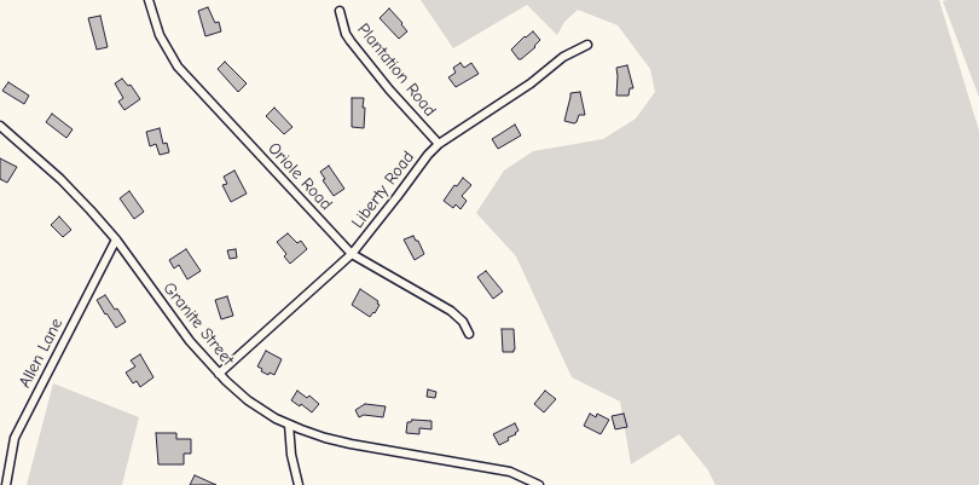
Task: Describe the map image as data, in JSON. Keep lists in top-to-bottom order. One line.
{"streets":{"street":["Plantation Road","Oriole Road","Liberty Road","Granite Street","Allen Lane"]},"crossings":[["Plantation Road","Liberty Road"],["Oriole Road","Liberty Road"],["Liberty Road","Granite Street"],["Granite Street","Allen Lane"]]}
